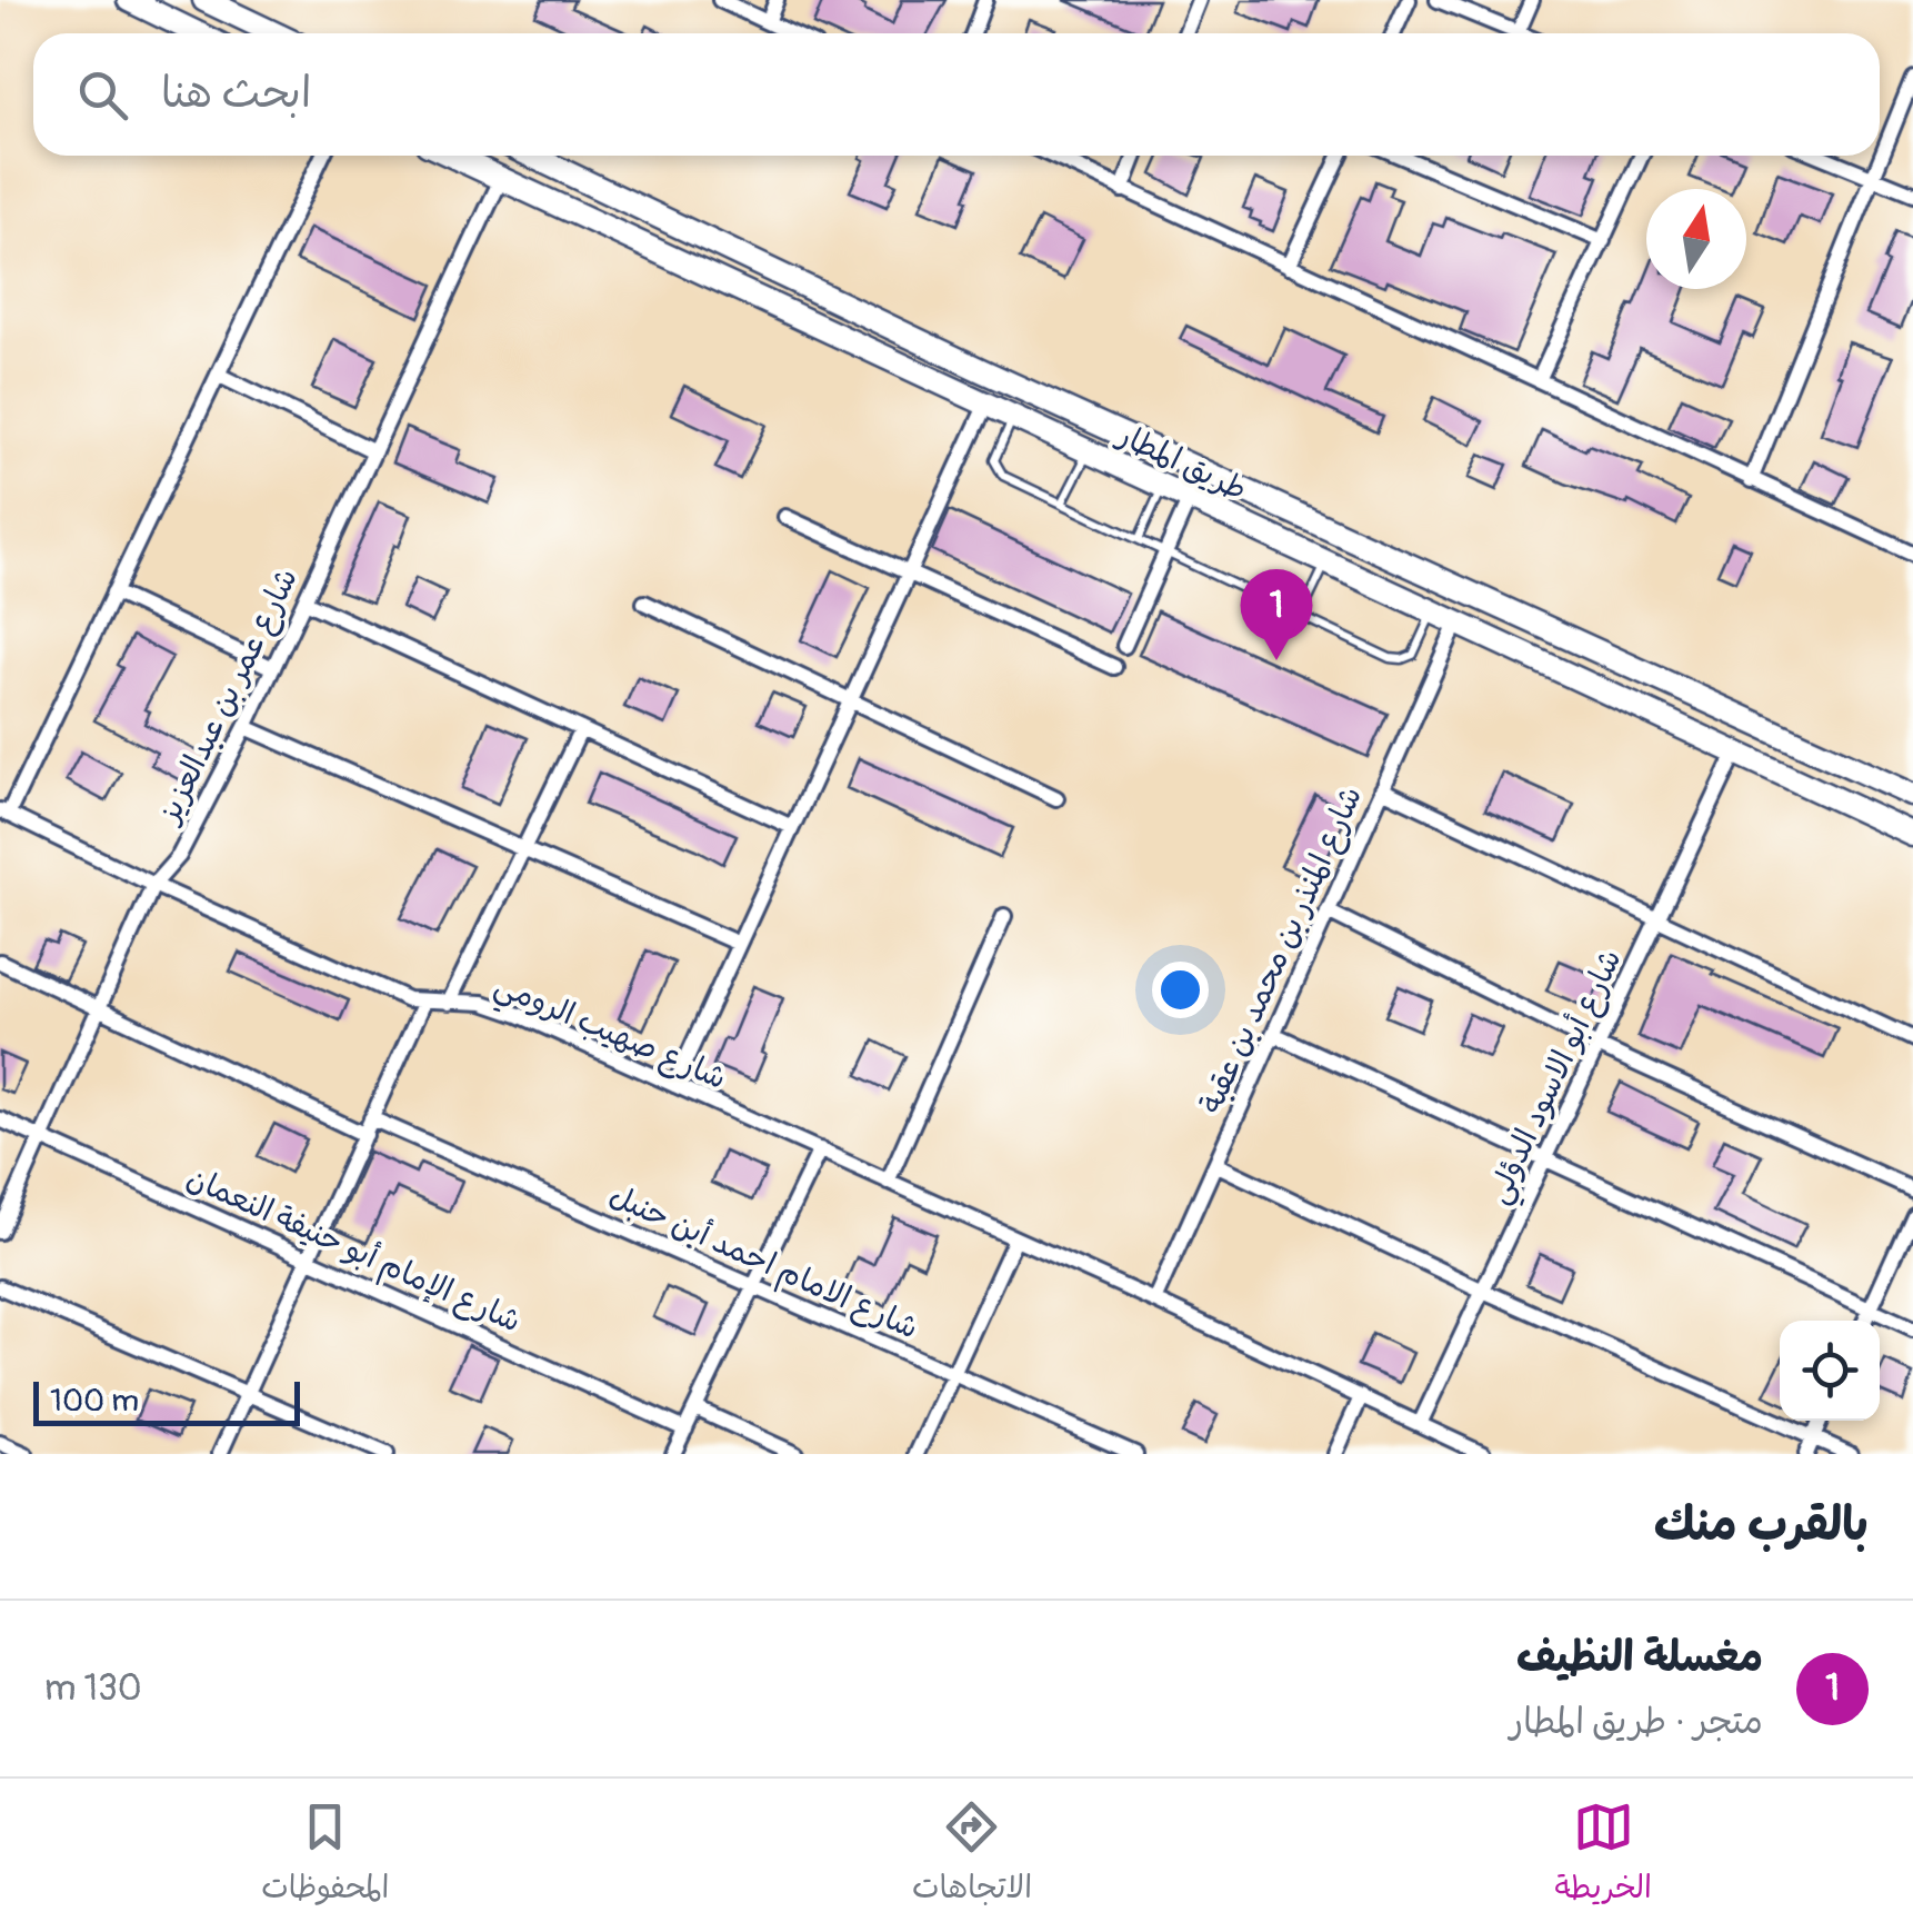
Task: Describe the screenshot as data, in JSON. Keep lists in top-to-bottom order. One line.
{"streets":{"highway":["طريق المطار"],"street":["شارع عمر بن عبدالعزيز","شارع المنذر بن محمد بن عقبة","شارع صهيب الرومي","شارع أبو الاسود الدؤلي","شارع الإمام أبو حنيفة النعمان","شارع الامام احمد أبن حنبل"]},"crossings":[["طريق المطار","شارع عمر بن عبدالعزيز"],["طريق المطار","شارع المنذر بن محمد بن عقبة"],["طريق المطار","شارع أبو الاسود الدؤلي"],["شارع عمر بن عبدالعزيز","شارع صهيب الرومي"],["شارع عمر بن عبدالعزيز","شارع الإمام أبو حنيفة النعمان"],["شارع المنذر بن محمد بن عقبة","شارع صهيب الرومي"]],"scale_bar":"100 m","north":"top","page":{"search":"ابحث هنا","pins":"1","scale":"100 m","heading":"بالقرب منك","list":[{"mark":"1","name":"مغسلة النظيف","note":"متجر · طريق المطار","value":"130 m"}],"nav":["الخريطة","الاتجاهات","المحفوظات"]}}
